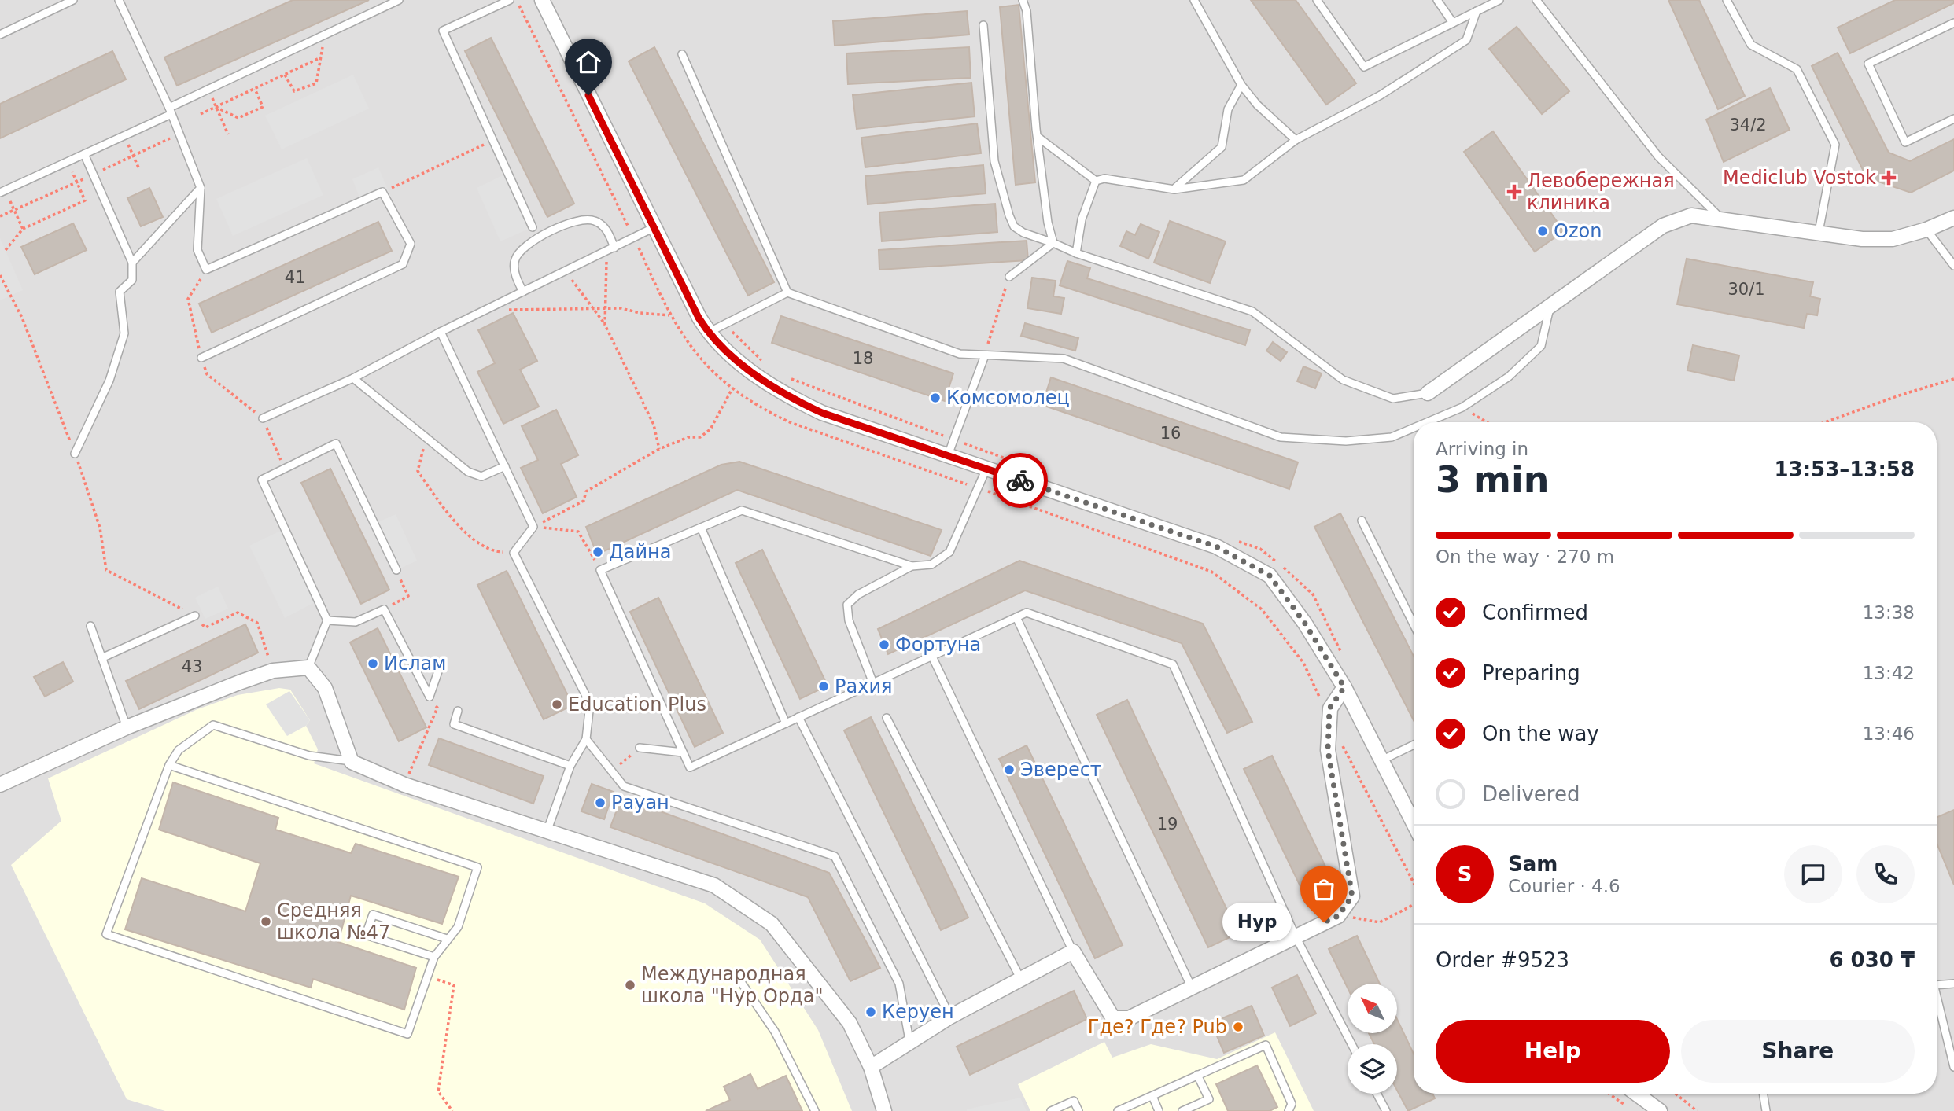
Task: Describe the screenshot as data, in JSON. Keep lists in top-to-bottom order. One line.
{"places":{"health":["Mediclub Vostok","Левобережная клиника"],"other":["Ozon","Комсомолец","Дайна","Фортуна","Ислам","Рахия","Education Plus","Эверест","Рауан","Средняя школа №47","Нур","Международная школа \"Нур Орда\"","Керуен","Где? Где? Pub"]},"house_numbers":["34/2","41","30/1","18","16","43","19"],"north":"top left","page":{"heading":["3 min","Arriving in","13:53–13:58"],"panel":["Sam","Courier · 4.6","Order #9523","6 030 ₸"],"bar":"On the way · 270 m","list":[["Confirmed","13:38"],["Preparing","13:42"],["On the way","13:46"],"Delivered"],"round":"S","bubble":"Нур","buttons":["Help","Share"]}}
